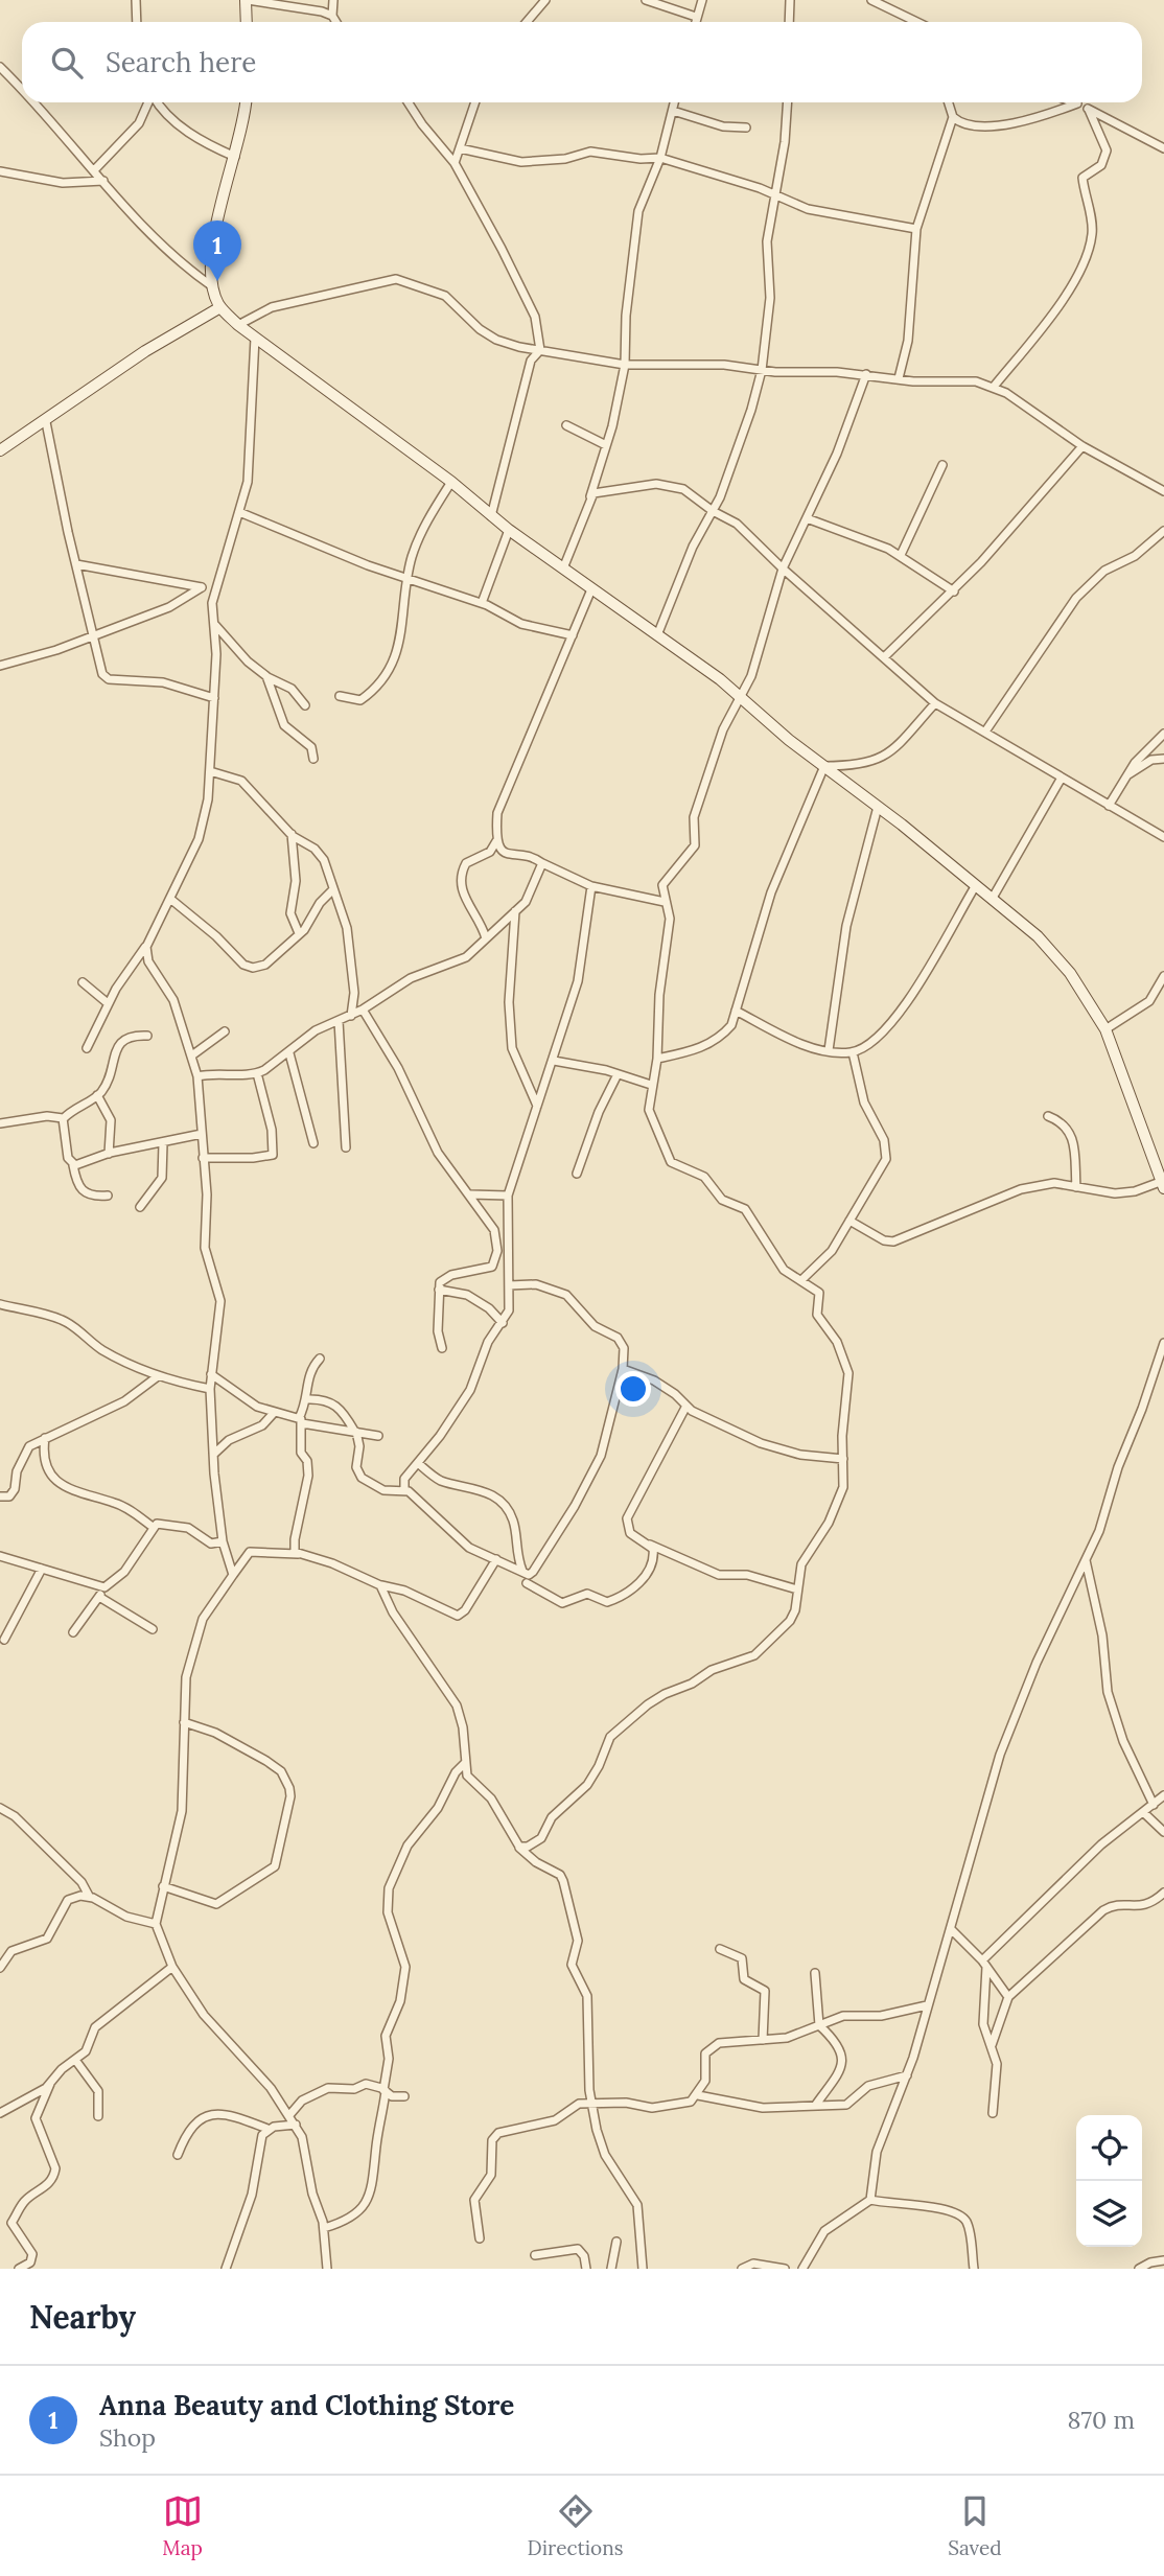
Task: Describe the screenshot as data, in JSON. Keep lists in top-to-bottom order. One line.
{"page":{"search":"Search here","pins":"1","heading":"Nearby","list":[{"mark":"1","name":"Anna Beauty and Clothing Store","note":"Shop","value":"870 m"}],"nav":["Map","Directions","Saved"]}}
